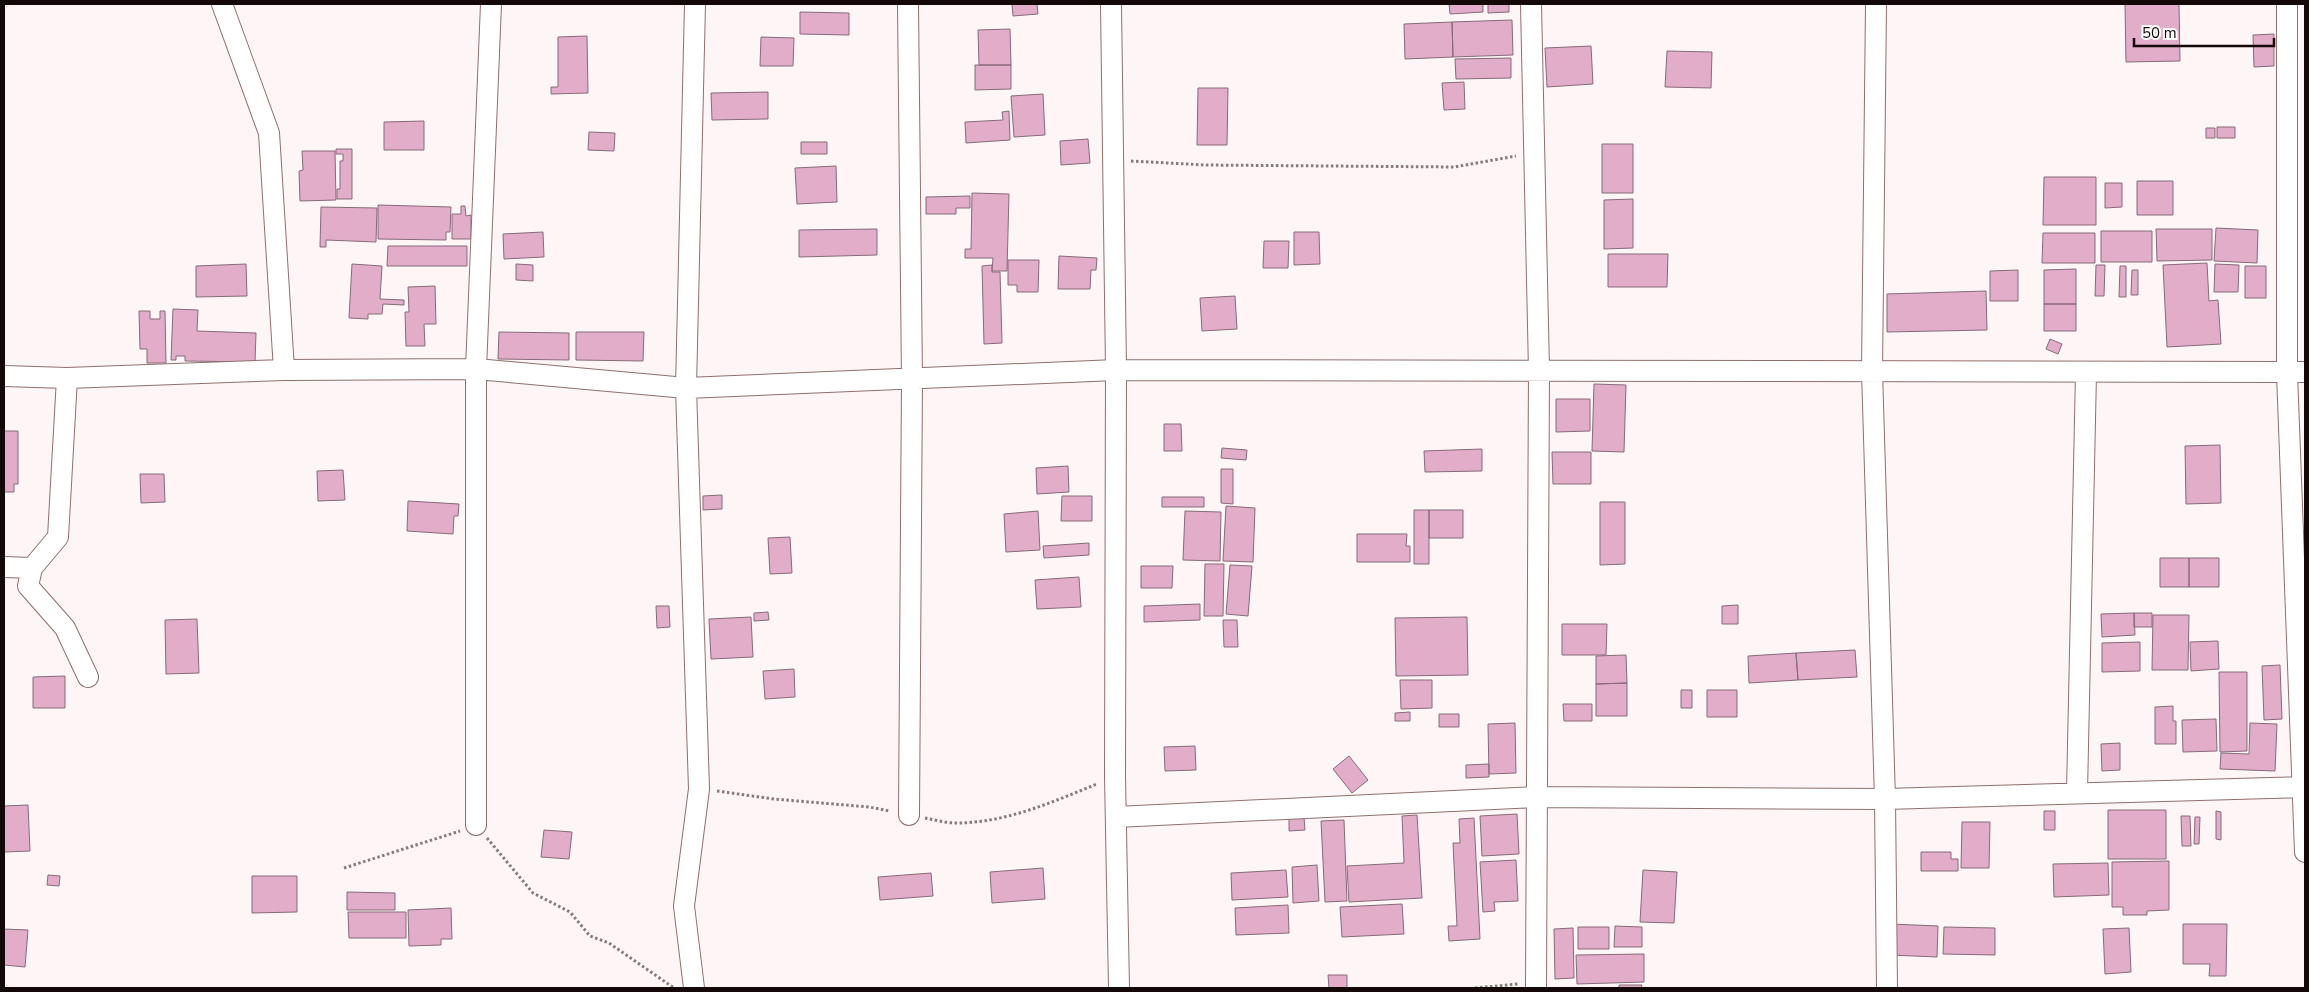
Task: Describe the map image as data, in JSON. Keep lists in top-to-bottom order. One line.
{"scale_bar":"50 m"}
